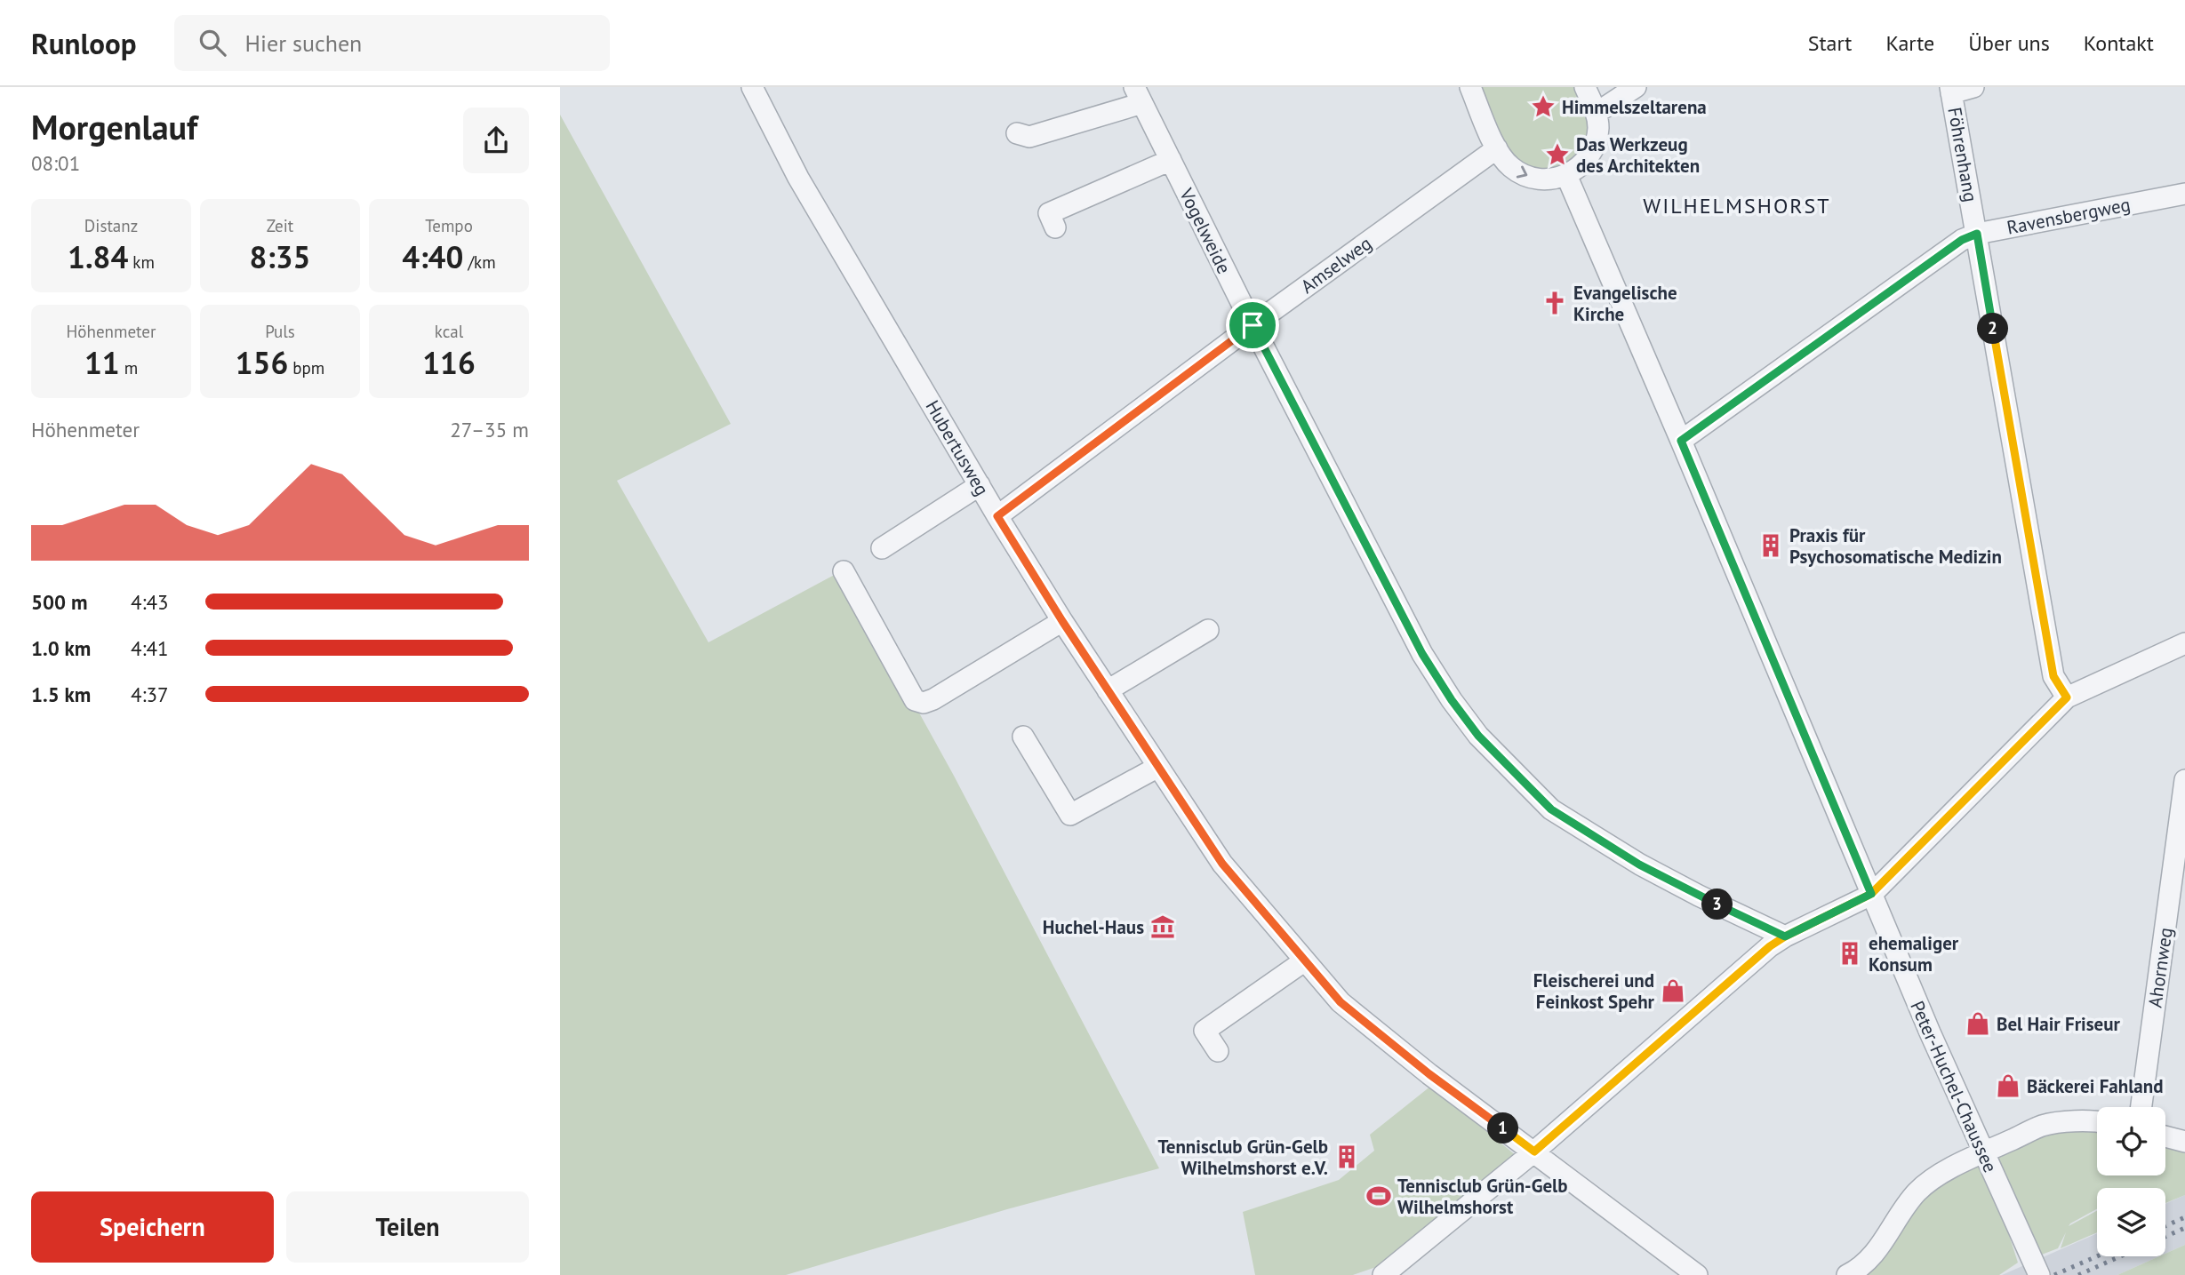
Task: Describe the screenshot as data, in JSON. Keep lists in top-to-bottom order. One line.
{"streets":{"street":["Föhrenhang","Ravensbergweg","Vogelweide","Amselweg","Hubertusweg","Ahornweg","Peter-Huchel-Chaussee"]},"crossings":[["Föhrenhang","Ravensbergweg"],["Ravensbergweg","Peter-Huchel-Chaussee"],["Vogelweide","Amselweg"],["Amselweg","Hubertusweg"]],"districts":["WILHELMSHORST"],"places":{"place":["Himmelszeltarena","Das Werkzeug des Architekten"],"church":["Evangelische Kirche"],"building":["Praxis für Psychosomatische Medizin","ehemaliger Konsum","Tennisclub Grün-Gelb Wilhelmshorst e.V."],"museum":["Huchel-Haus"],"shop":["Fleischerei und Feinkost Spehr","Bel Hair Friseur","Bäckerei Fahland"],"sports":["Tennisclub Grün-Gelb Wilhelmshorst"]},"page":{"header":"Runloop","search":"Hier suchen","nav":["Start","Karte","Über uns","Kontakt"],"heading":["Morgenlauf","08:01"],"stats":[["Distanz","1.84 km"],["Zeit","8:35"],["Tempo","4:40 /km"],["Höhenmeter","11 m"],["Puls","156 bpm"],["kcal","116"]],"pins":["2","3","1"],"chart":["Höhenmeter","27–35 m"],"list":[{"name":"500 m","note":"4:43"},{"name":"1.0 km","note":"4:41"},{"name":"1.5 km","note":"4:37"}],"buttons":["Speichern","Teilen"]}}
